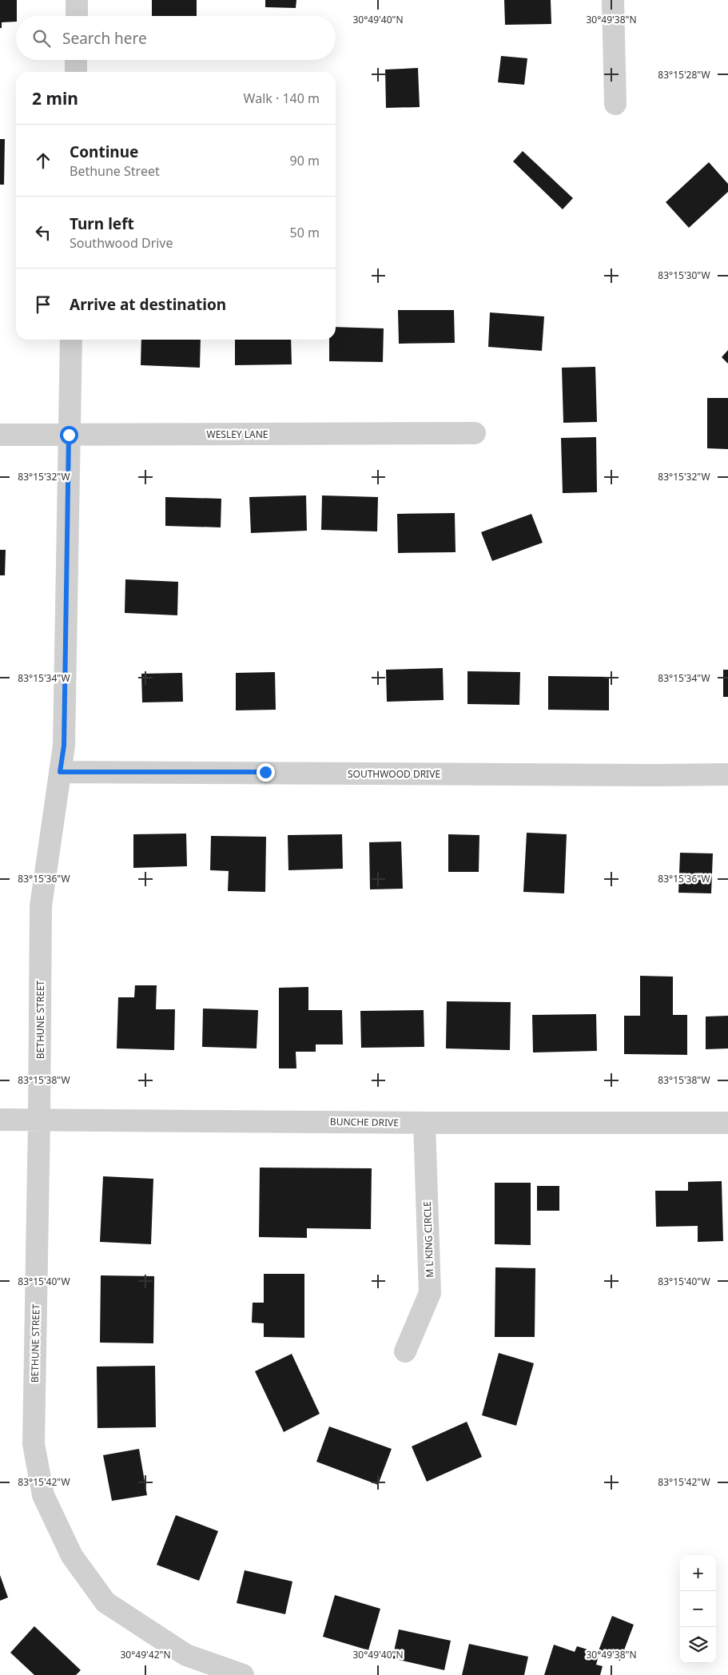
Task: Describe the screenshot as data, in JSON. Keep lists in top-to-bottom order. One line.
{"streets":{"street":["WESLEY LANE","SOUTHWOOD DRIVE","BETHUNE STREET","BUNCHE DRIVE","M L KING CIRCLE"]},"crossings":[["WESLEY LANE","BETHUNE STREET"],["SOUTHWOOD DRIVE","BETHUNE STREET"],["BETHUNE STREET","BUNCHE DRIVE"],["BUNCHE DRIVE","M L KING CIRCLE"]],"page":{"search":"Search here","heading":["2 min","Walk · 140 m"],"list":[["Continue","Bethune Street","90 m"],["Turn left","Southwood Drive","50 m"],"Arrive at destination"],"map_buttons":["+","−"]},"coordinates":["30°49'40\"N","30°49'38\"N","83°15'28\"W","83°15'30\"W","83°15'32\"W","83°15'34\"W","83°15'36\"W","83°15'38\"W","83°15'40\"W","83°15'42\"W","30°49'42\"N"]}
